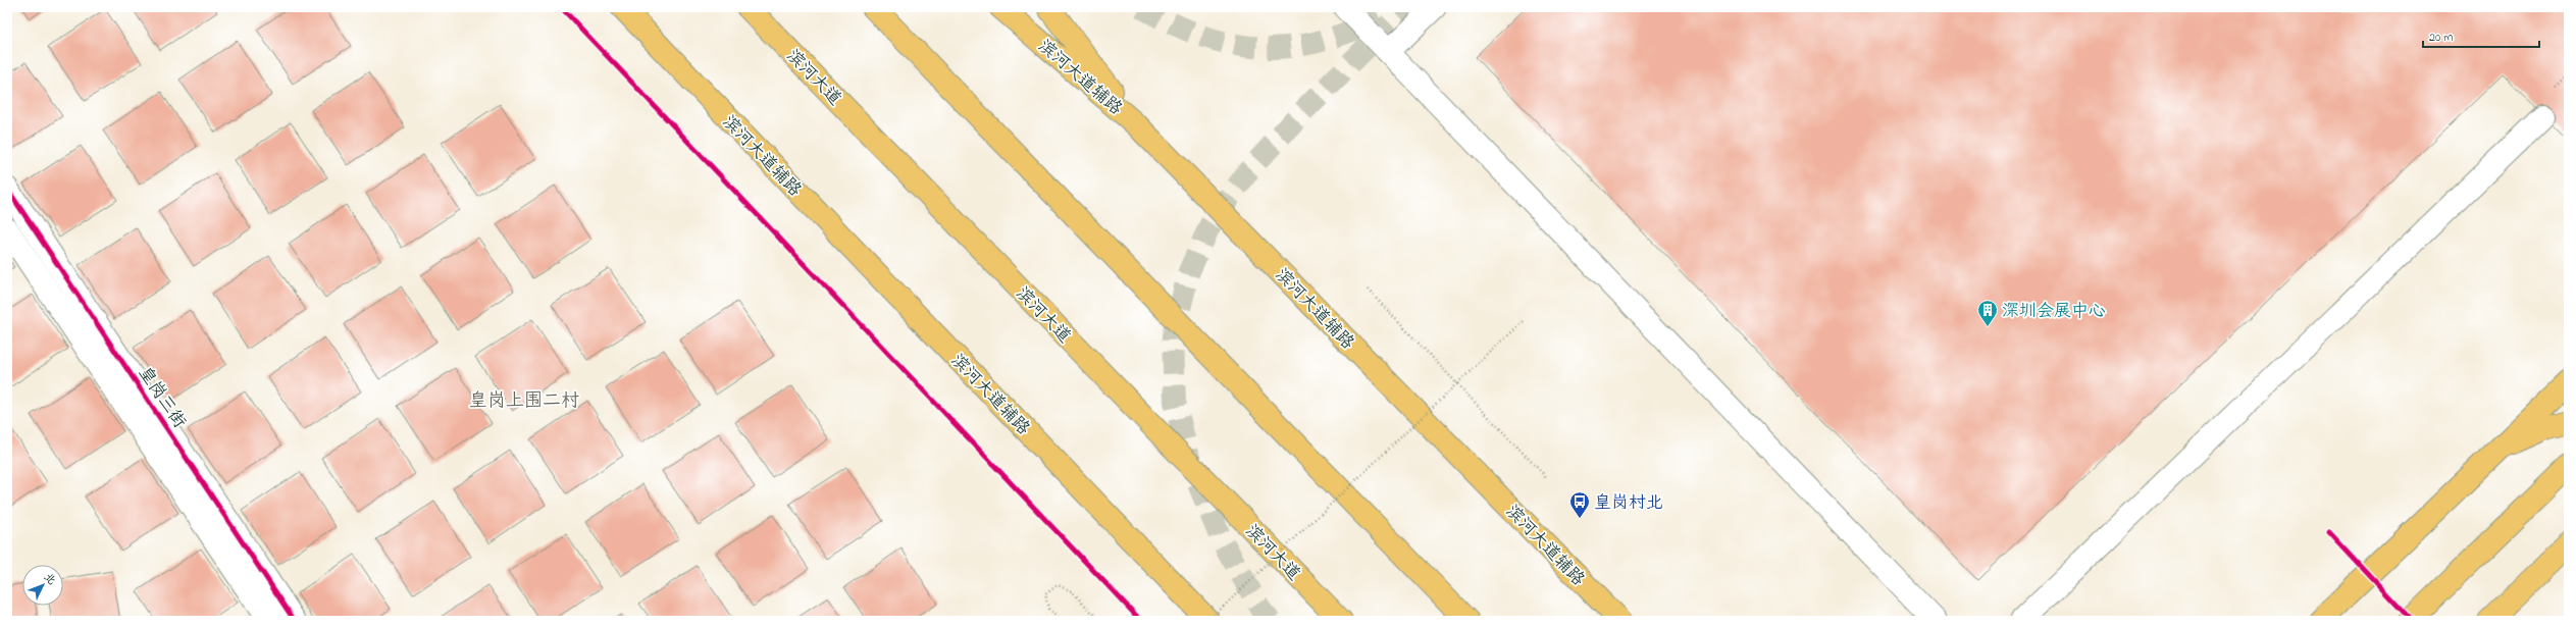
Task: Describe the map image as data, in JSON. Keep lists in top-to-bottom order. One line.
{"streets":{"main road":["滨河大道","滨河大道辅路"],"street":["皇岗三街"]},"districts":["皇岗上围二村"],"places":{"building":["深圳会展中心"],"bus stop":["皇岗村北"]},"scale_bar":"20 m","north":"top right"}
